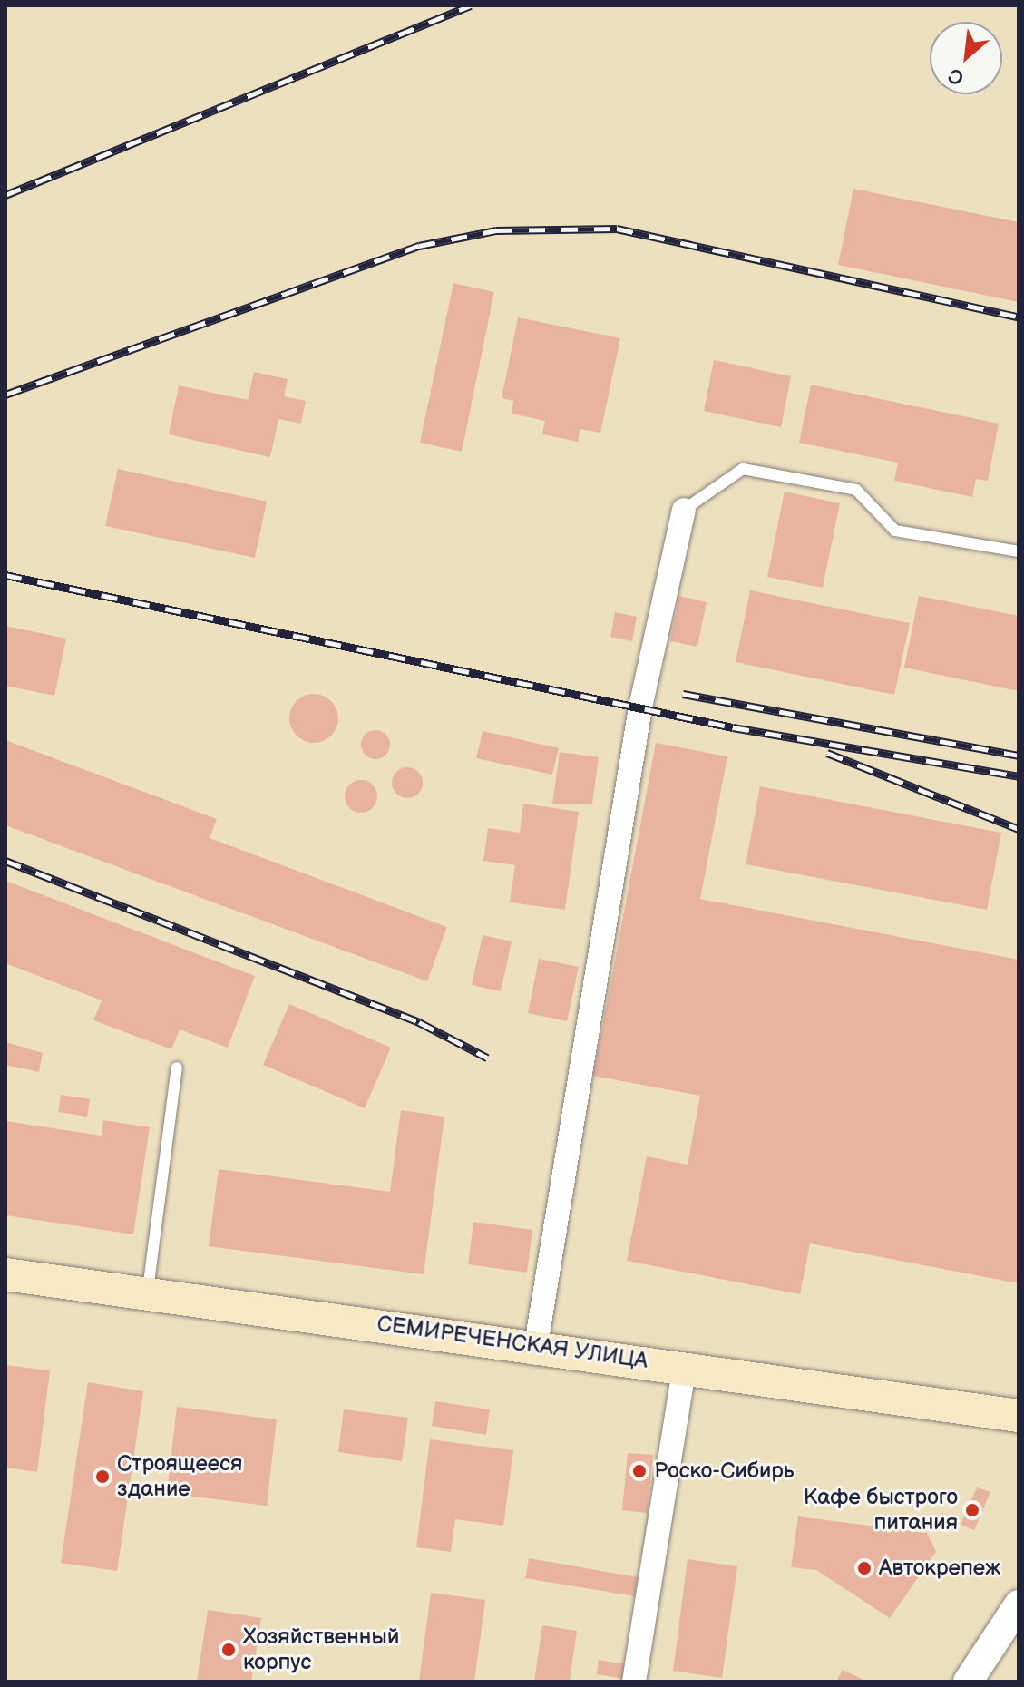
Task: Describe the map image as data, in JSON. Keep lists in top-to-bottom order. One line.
{"streets":{"main road":["СЕМИРЕЧЕНСКАЯ УЛИЦА"]},"places":["Роско-Сибирь","Строящееся здание","Кафе быстрого питания","Автокрепеж","Хозяйственный корпус"],"north":"bottom left"}
